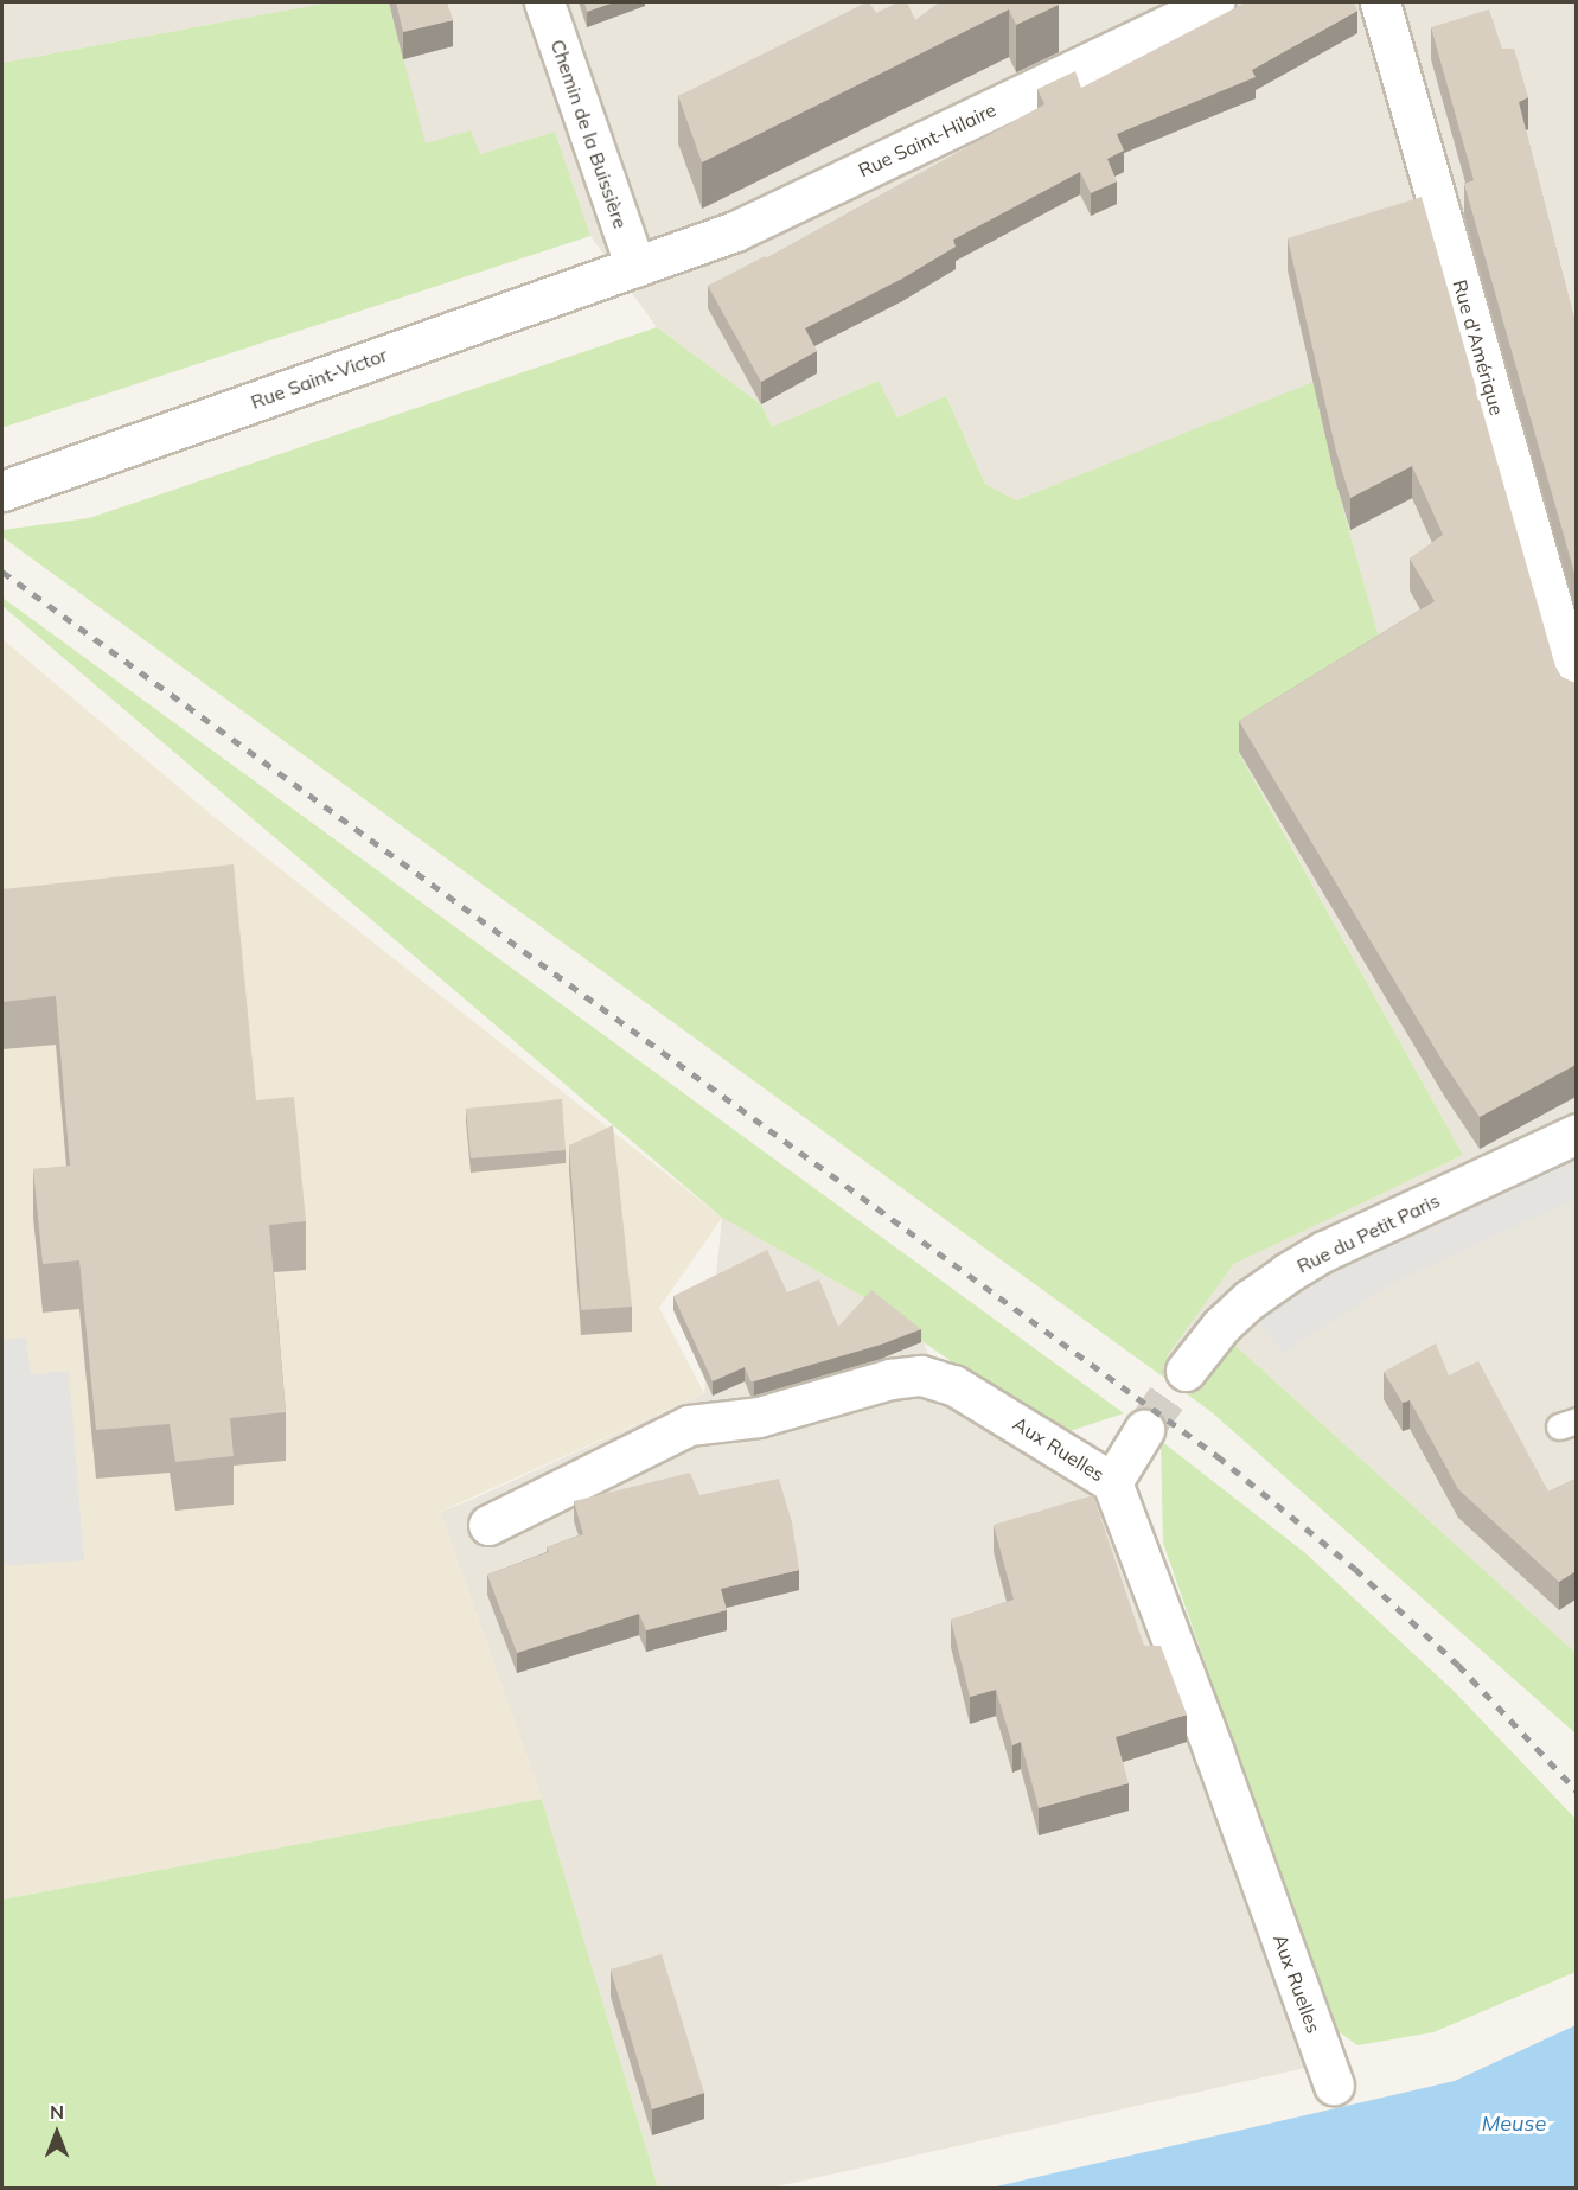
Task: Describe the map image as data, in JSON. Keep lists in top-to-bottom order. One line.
{"streets":{"street":["Chemin de la Buissière","Rue Saint-Hilaire","Rue d'Amérique","Rue Saint-Victor","Rue du Petit Paris","Aux Ruelles"]},"crossings":[["Chemin de la Buissière","Rue Saint-Hilaire"],["Chemin de la Buissière","Rue Saint-Victor"],["Rue Saint-Hilaire","Rue Saint-Victor"]],"water":["Meuse"],"north":"top"}
